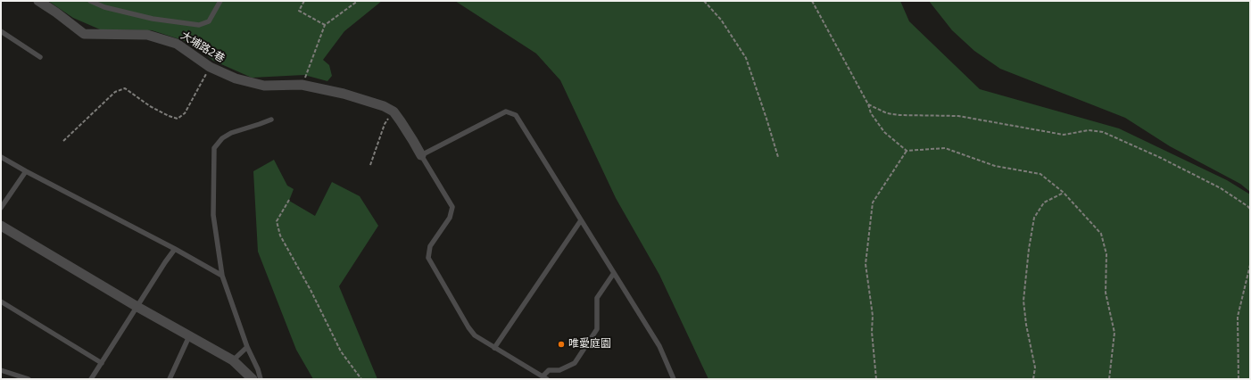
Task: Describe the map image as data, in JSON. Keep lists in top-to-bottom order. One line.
{"streets":{"street":["大埔路2巷"]},"places":["唯愛庭園"]}
